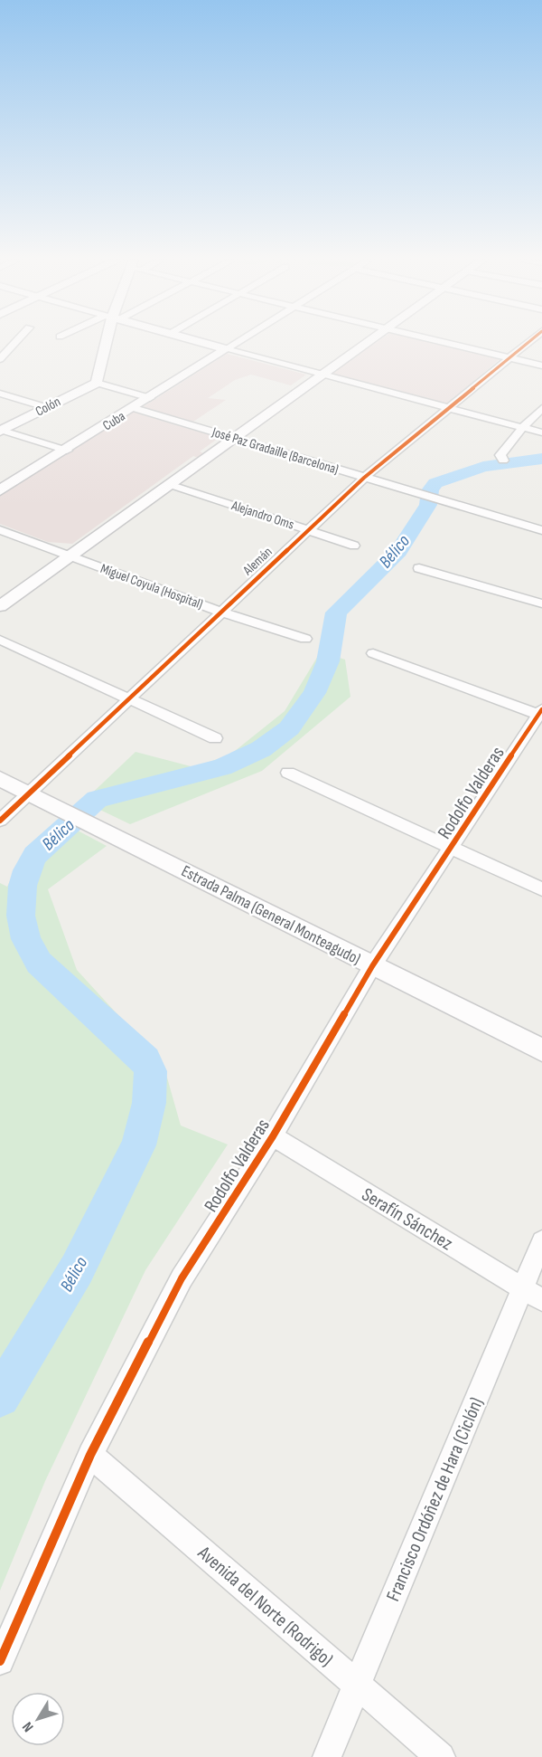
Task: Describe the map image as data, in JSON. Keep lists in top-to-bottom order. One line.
{"streets":{"main road":["Colón","Cuba","Estrada Palma (General Monteagudo)"],"street":["José Paz Gradaille (Barcelona)","Alejandro Oms","Alemán","Miguel Coyula (Hospital)","Rodolfo Valderas","Serafín Sánchez","Francisco Ordóñez de Hara (Ciclón)","Avenida del Norte (Rodrigo)"]},"crossings":[["Cuba","José Paz Gradaille (Barcelona)"],["José Paz Gradaille (Barcelona)","Alemán"],["Alejandro Oms","Alemán"],["Alemán","Miguel Coyula (Hospital)"],["Alemán","Estrada Palma (General Monteagudo)"],["Rodolfo Valderas","Estrada Palma (General Monteagudo)"],["Rodolfo Valderas","Serafín Sánchez"],["Rodolfo Valderas","Avenida del Norte (Rodrigo)"],["Serafín Sánchez","Francisco Ordóñez de Hara (Ciclón)"],["Francisco Ordóñez de Hara (Ciclón)","Avenida del Norte (Rodrigo)"]],"water":["Bélico"],"north":"bottom left"}
